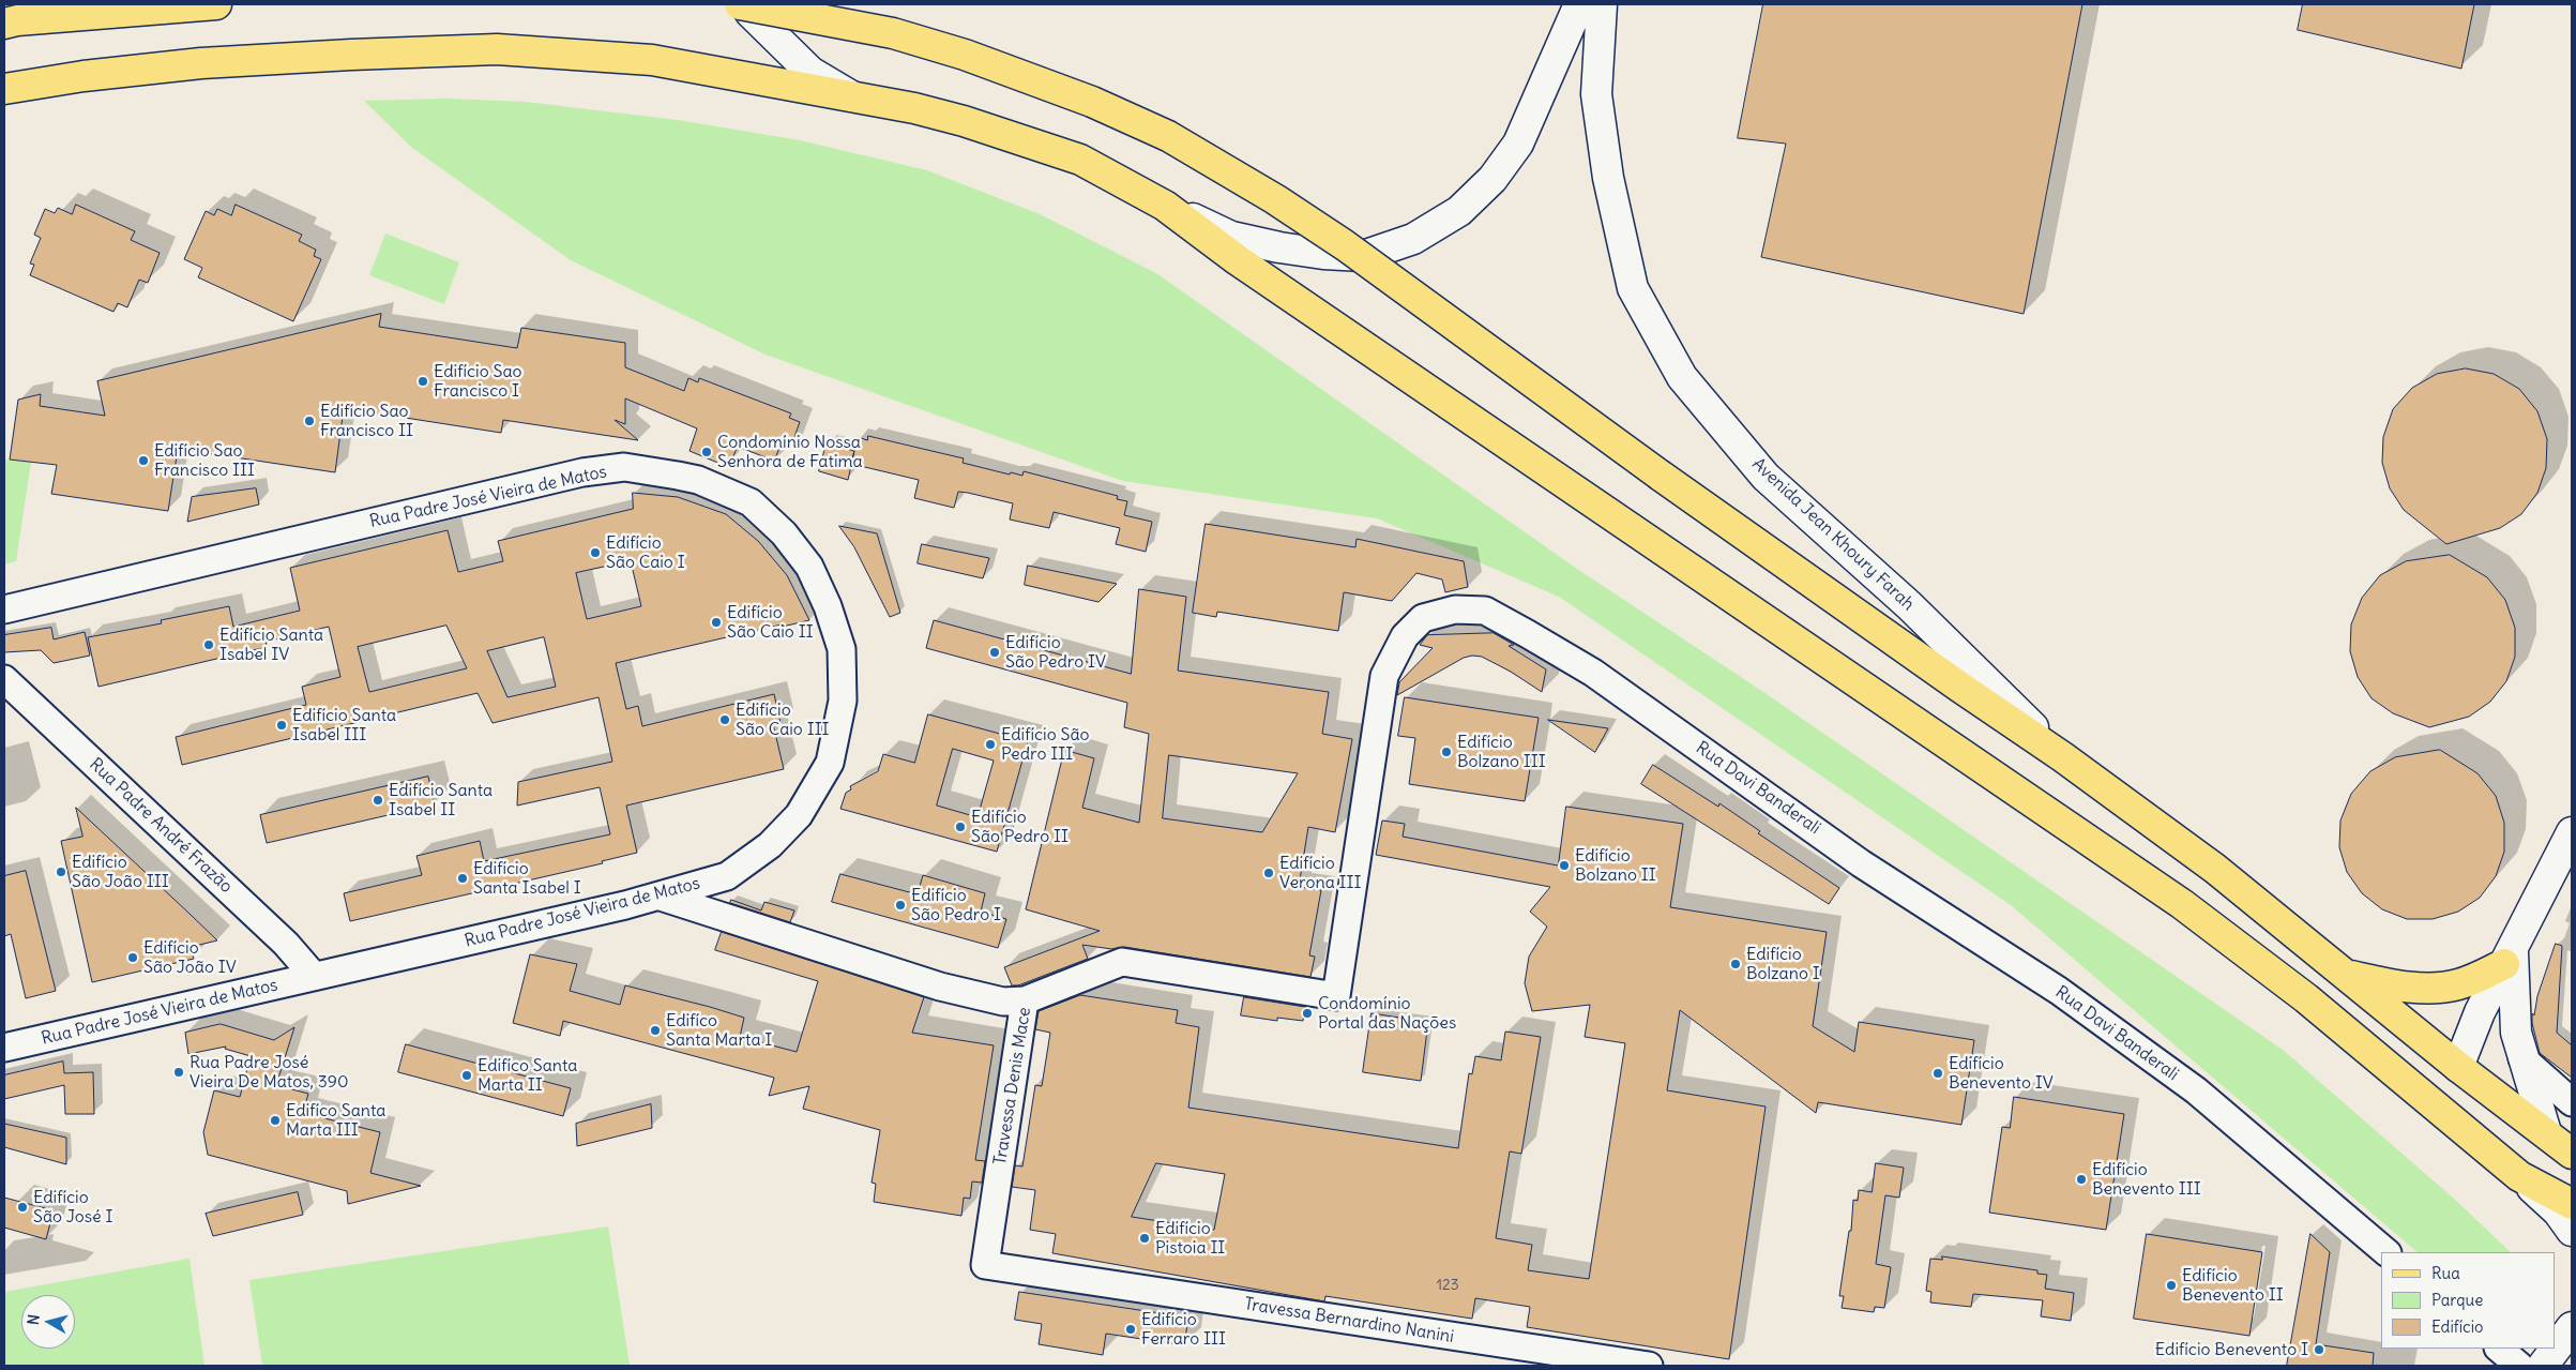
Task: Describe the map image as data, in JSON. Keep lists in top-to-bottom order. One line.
{"streets":{"street":["Rua Padre José Vieira de Matos","Avenida Jean Khoury Farah","Rua Davi Banderali","Rua Padre André Frazão","Travessa Denis Mace","Travessa Bernardino Nanini"]},"crossings":[["Rua Padre José Vieira de Matos","Rua Padre André Frazão"],["Rua Davi Banderali","Travessa Denis Mace"],["Travessa Denis Mace","Travessa Bernardino Nanini"]],"places":["Edifício Sao Francisco I","Edifício Sao Francisco II","Condomínio Nossa Senhora de Fatima","Edifício Sao Francisco III","Edifício São Caio I","Edifício São Caio II","Edifício Santa Isabel IV","Edifício São Pedro IV","Edifício São Caio III","Edifício Santa Isabel III","Edifício São Pedro III","Edifício Bolzano III","Edifício Santa Isabel II","Edifício São Pedro II","Edifício Bolzano II","Edifício São João III","Edifício Verona III","Edifício Santa Isabel I","Edifício São Pedro I","Edifício São João IV","Edifício Bolzano I","Condomínio Portal das Nações","Edifíco Santa Marta I","Rua Padre José Vieira De Matos, 390","Edifício Benevento IV","Edifíco Santa Marta II","Edifíco Santa Marta III","Edifício Benevento III","Edifício São José I","Edifício Pistoia II","Edifício Benevento II","Edifício Ferraro III","Edifício Benevento I"],"house_numbers":["123"],"legend":["Rua","Parque","Edifício"],"north":"left"}
